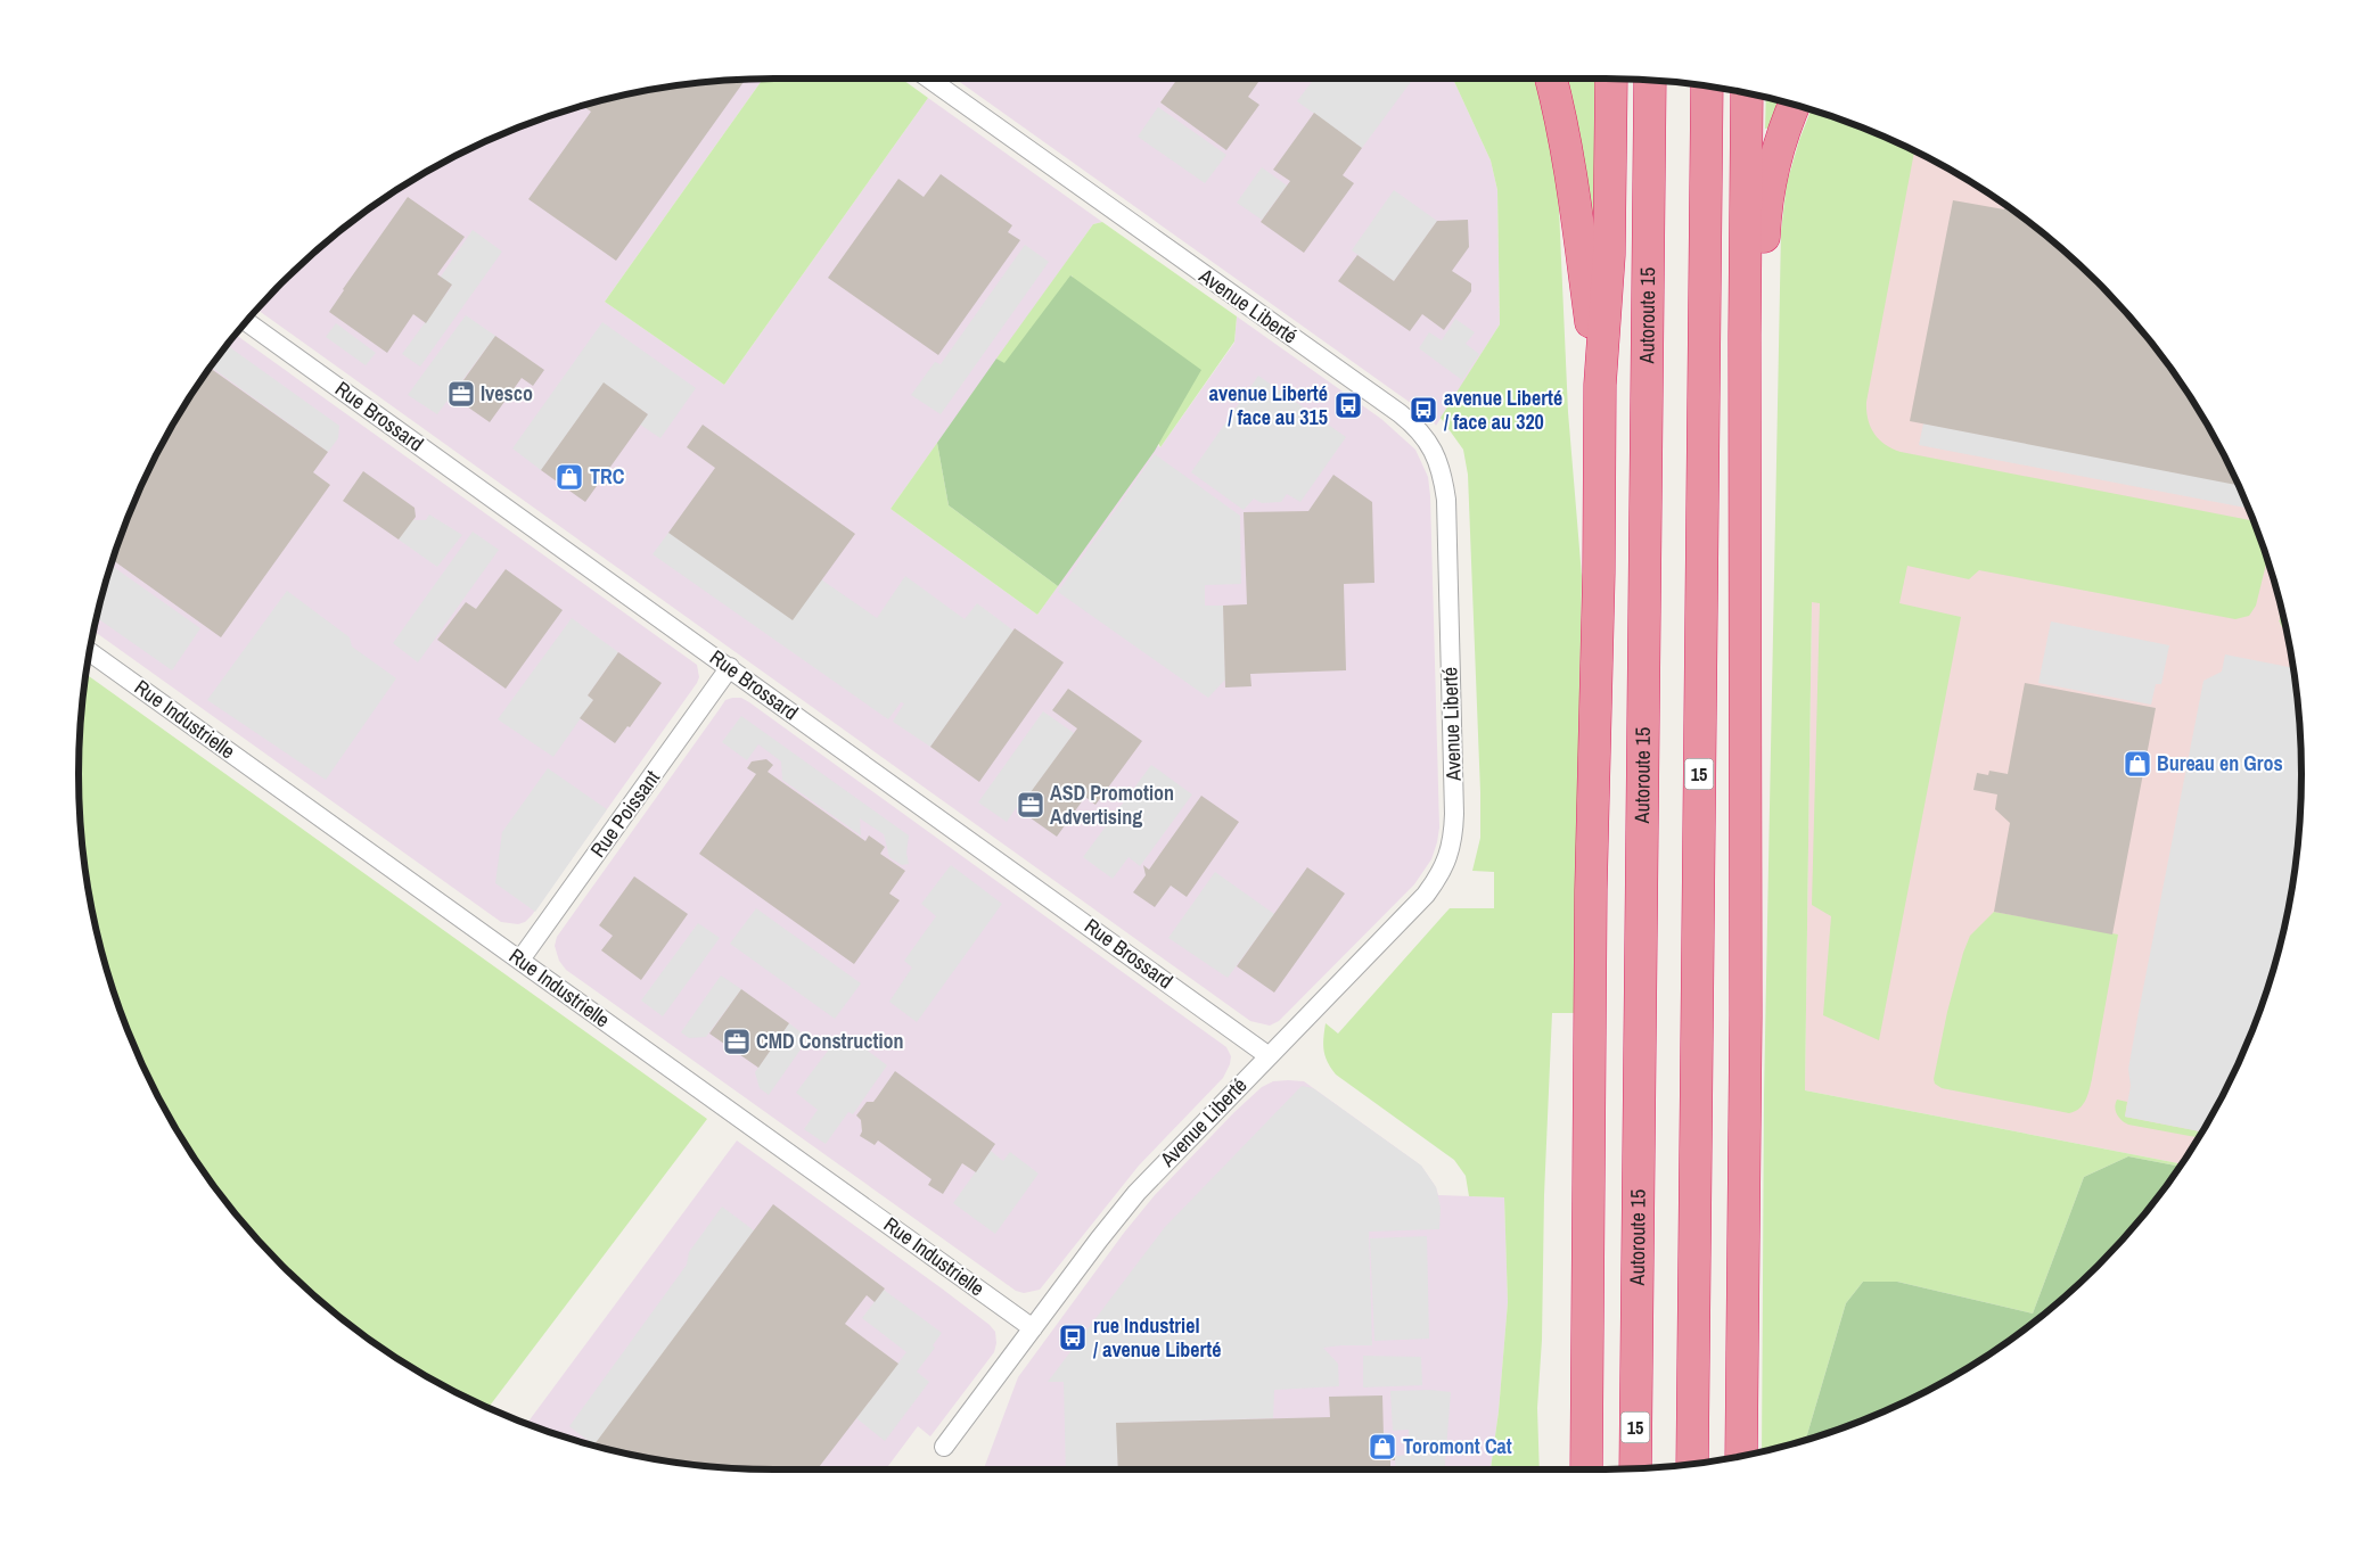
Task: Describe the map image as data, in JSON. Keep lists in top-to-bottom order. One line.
{"streets":{"highway":["Autoroute 15","15"],"street":["Avenue Liberté","Rue Brossard","Rue Industrielle","Rue Poissant"]},"crossings":[["Avenue Liberté","Rue Brossard"],["Avenue Liberté","Rue Industrielle"],["Rue Brossard","Rue Poissant"],["Rue Industrielle","Rue Poissant"]],"places":{"office":["Ivesco","ASD Promotion Advertising","CMD Construction"],"bus stop":["avenue Liberté / face au 315","avenue Liberté / face au 320","rue Industriel / avenue Liberté"],"shop":["TRC","Bureau en Gros","Toromont Cat"]}}
